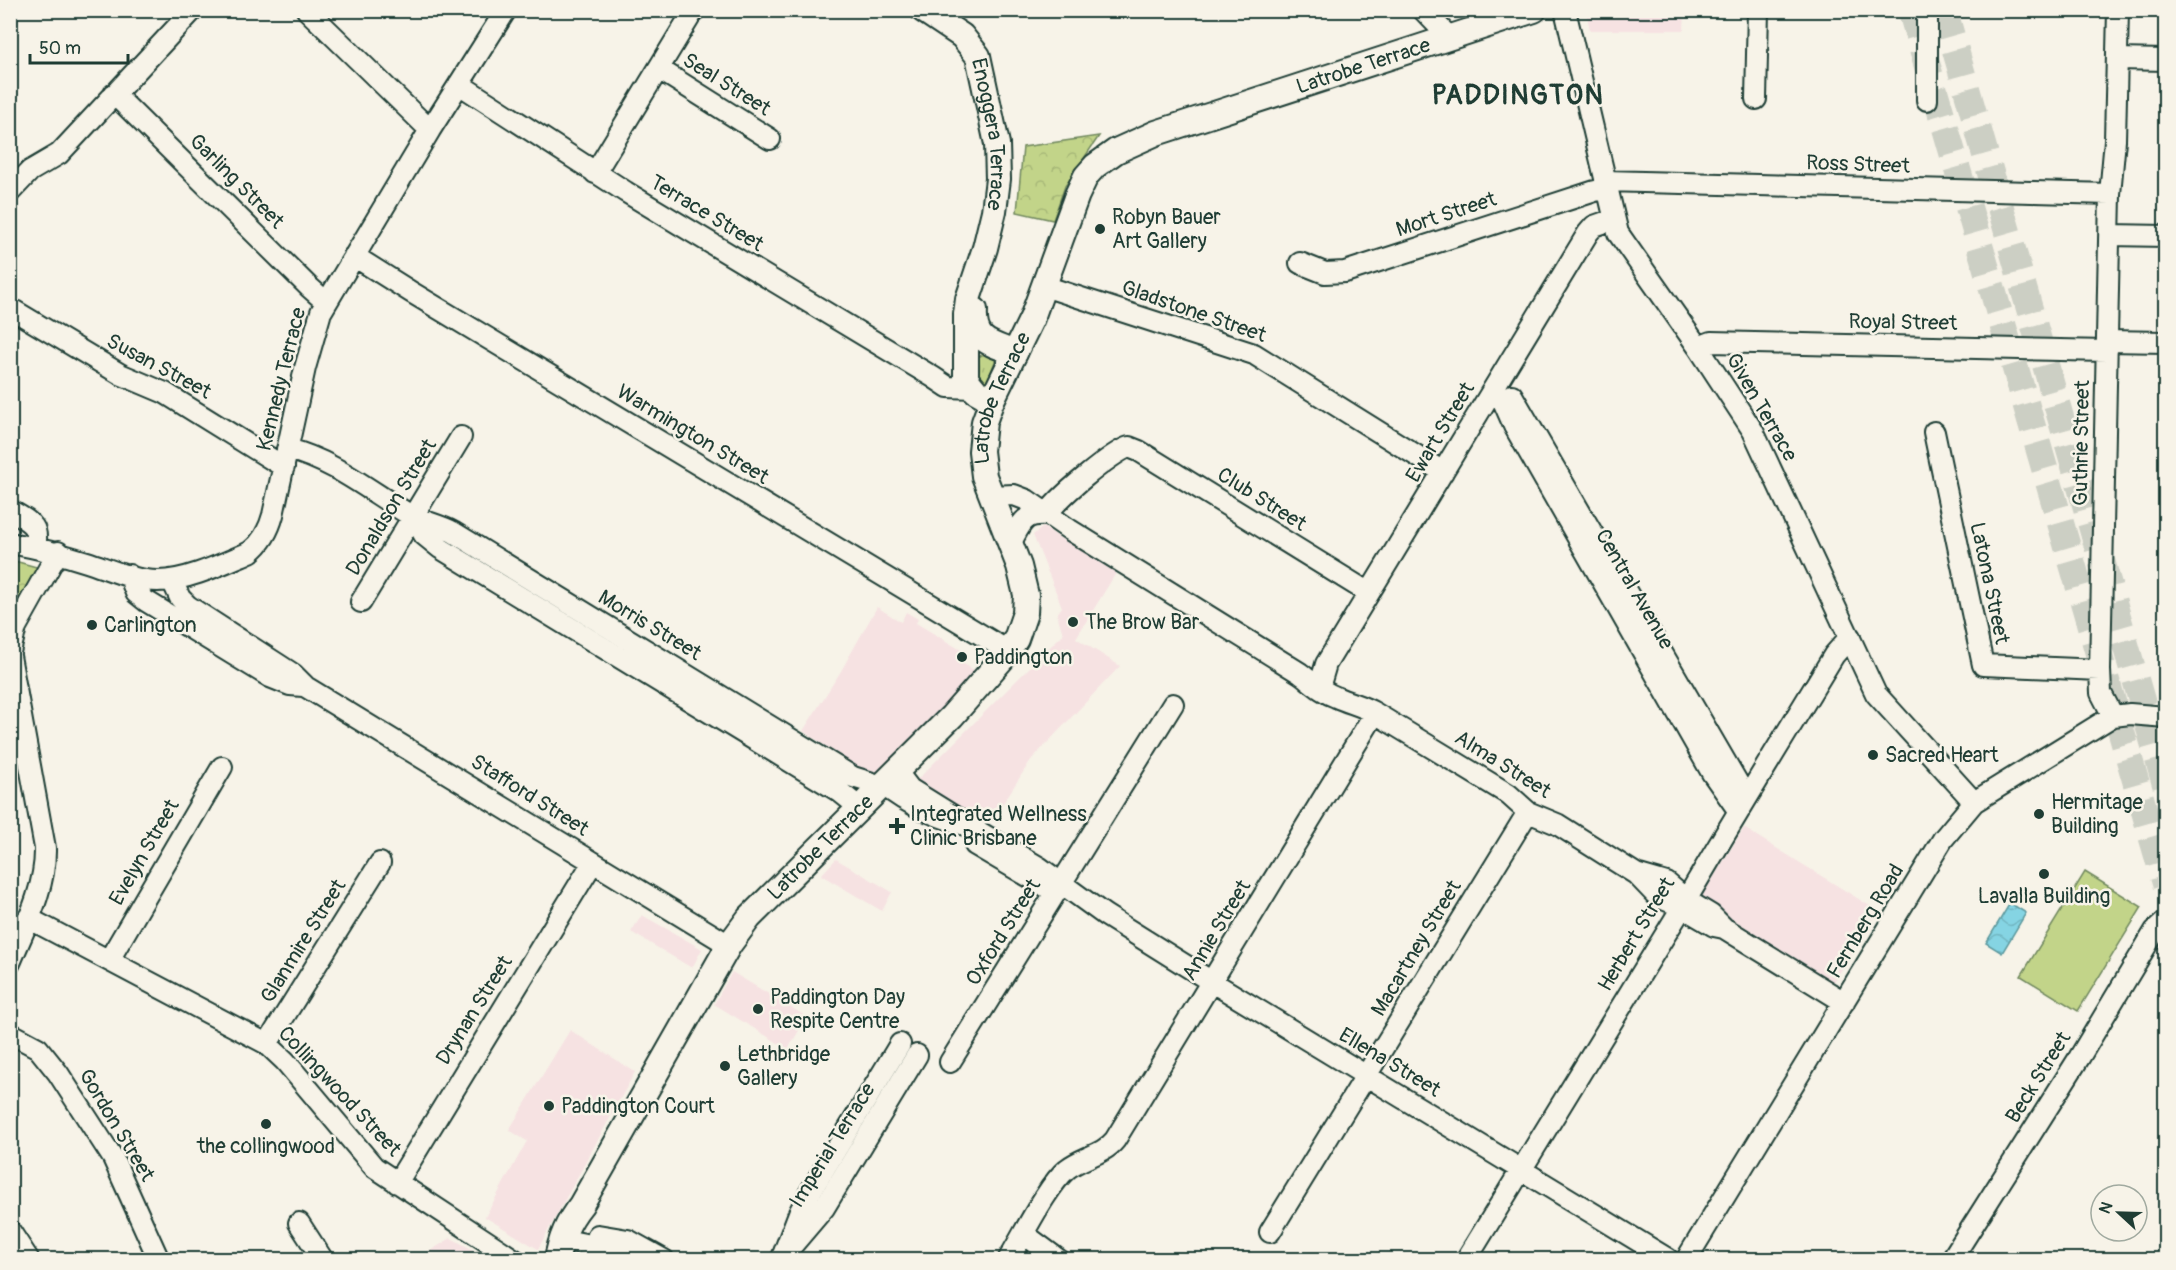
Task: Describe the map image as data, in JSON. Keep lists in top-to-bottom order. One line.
{"streets":{"main road":["Latrobe Terrace","Enoggera Terrace"],"street":["Seal Street","Ross Street","Garling Street","Terrace Street","Mort Street","Gladstone Street","Royal Street","Susan Street","Kennedy Terrace","Given Terrace","Ewart Street","Warmington Street","Guthrie Street","Club Street","Donaldson Street","Latona Street","Central Avenue","Morris Street","Alma Street","Stafford Street","Evelyn Street","Fernberg Road","Annie Street","Oxford Street","Herbert Street","Glanmire Street","Macartney Street","Drynan Street","Ellena Street","Beck Street","Collingwood Street","Gordon Street","Imperial Terrace"]},"crossings":[["Latrobe Terrace","Enoggera Terrace"],["Latrobe Terrace","Terrace Street"],["Latrobe Terrace","Gladstone Street"],["Latrobe Terrace","Warmington Street"],["Latrobe Terrace","Morris Street"],["Latrobe Terrace","Alma Street"],["Latrobe Terrace","Stafford Street"],["Latrobe Terrace","Ellena Street"],["Enoggera Terrace","Terrace Street"],["Ross Street","Mort Street"],["Ross Street","Given Terrace"],["Ross Street","Guthrie Street"],["Garling Street","Kennedy Terrace"],["Terrace Street","Kennedy Terrace"],["Mort Street","Given Terrace"],["Gladstone Street","Ewart Street"],["Royal Street","Given Terrace"],["Royal Street","Guthrie Street"],["Susan Street","Kennedy Terrace"],["Susan Street","Morris Street"],["Kennedy Terrace","Warmington Street"],["Kennedy Terrace","Morris Street"],["Kennedy Terrace","Stafford Street"],["Given Terrace","Ewart Street"],["Given Terrace","Fernberg Road"],["Given Terrace","Herbert Street"],["Ewart Street","Club Street"],["Ewart Street","Central Avenue"],["Ewart Street","Alma Street"],["Guthrie Street","Latona Street"],["Guthrie Street","Fernberg Road"],["Club Street","Alma Street"],["Donaldson Street","Morris Street"],["Central Avenue","Herbert Street"],["Morris Street","Ellena Street"],["Alma Street","Fernberg Road"],["Alma Street","Annie Street"],["Alma Street","Herbert Street"],["Alma Street","Macartney Street"],["Stafford Street","Drynan Street"],["Evelyn Street","Collingwood Street"],["Annie Street","Ellena Street"],["Oxford Street","Ellena Street"],["Herbert Street","Ellena Street"],["Glanmire Street","Collingwood Street"],["Macartney Street","Ellena Street"],["Drynan Street","Collingwood Street"]],"districts":["PADDINGTON"],"places":{"other":["Robyn Bauer Art Gallery","The Brow Bar","Carlington","Paddington","Sacred Heart","Hermitage Building","Lavalla Building","Paddington Day Respite Centre","Lethbridge Gallery","Paddington Court","the collingwood"],"health":["Integrated Wellness Clinic Brisbane"]},"scale_bar":"50 m","north":"left"}
